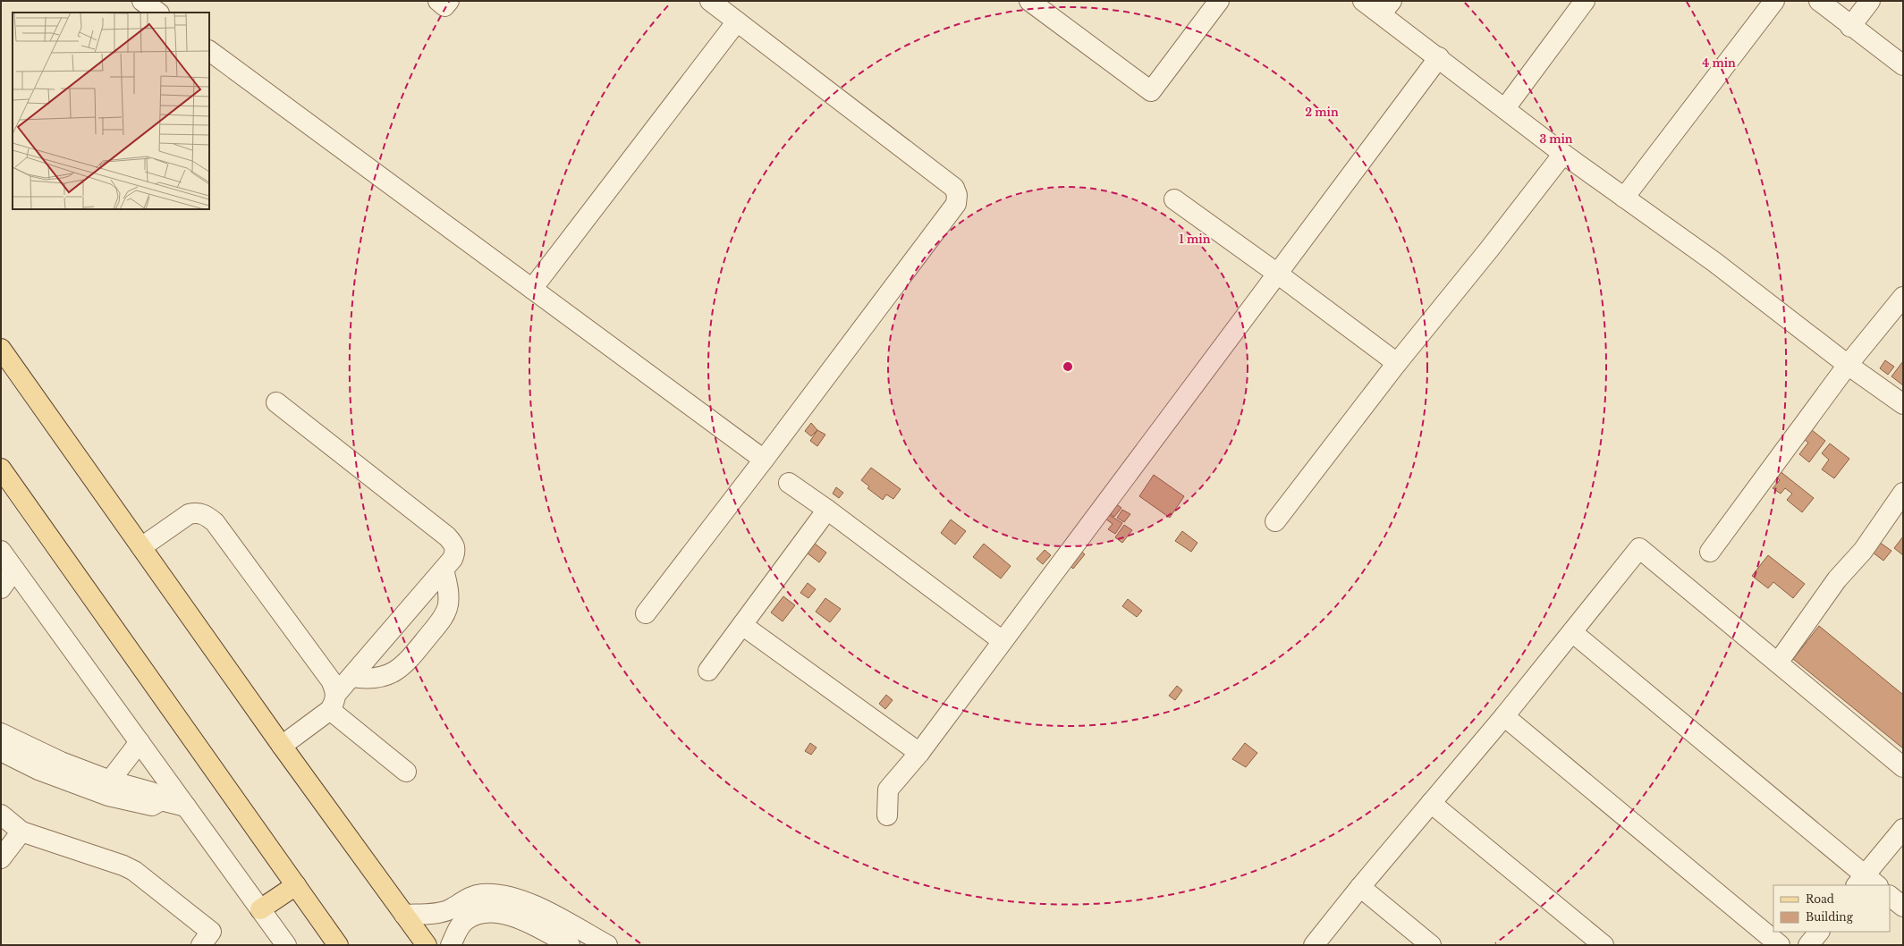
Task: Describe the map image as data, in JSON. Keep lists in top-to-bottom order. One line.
{"legend":["Road","Building"],"rings":["4 min","2 min","3 min","1 min"]}
